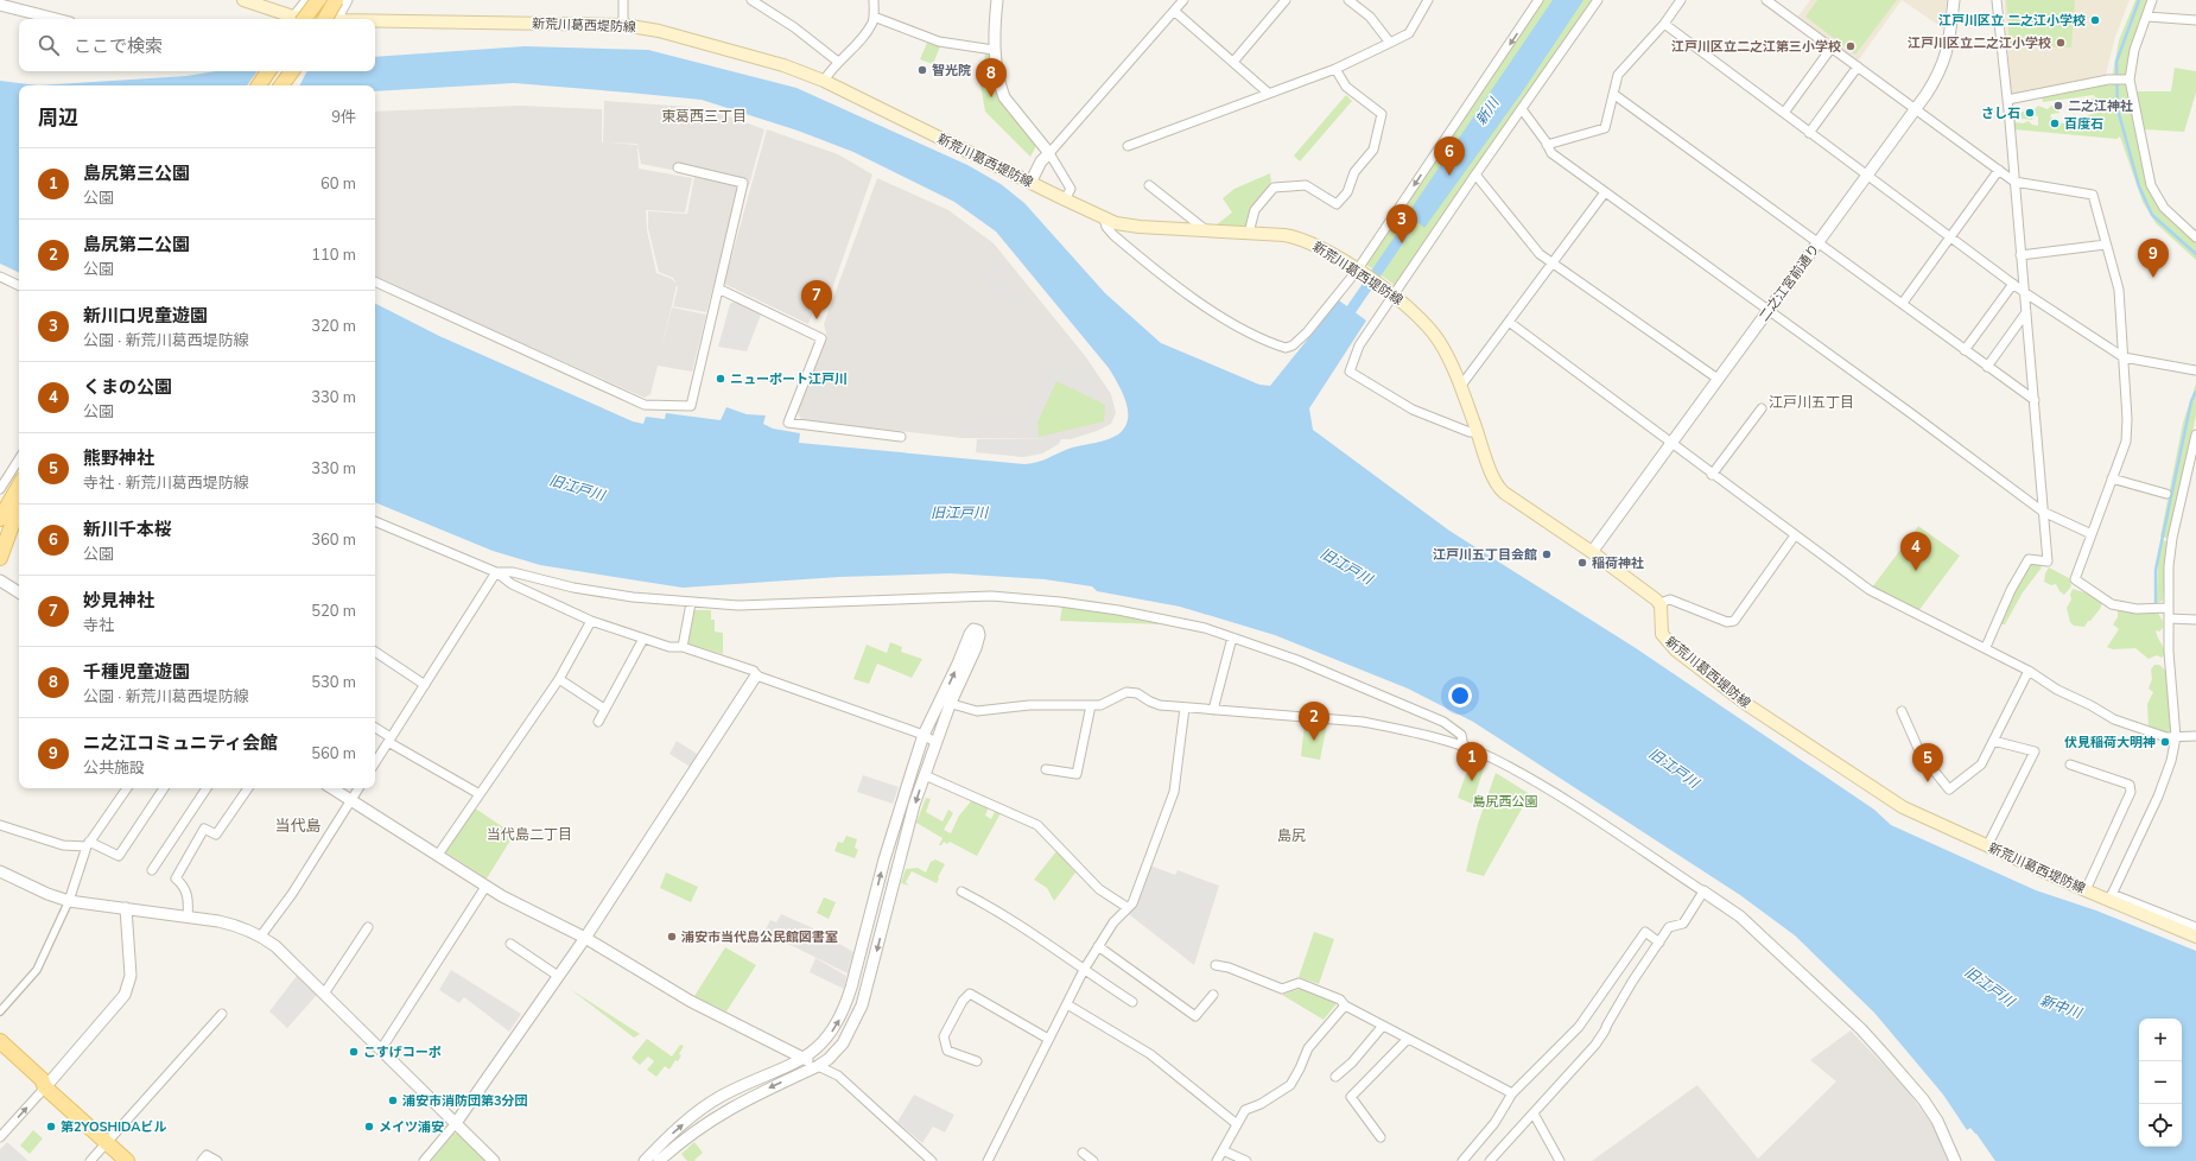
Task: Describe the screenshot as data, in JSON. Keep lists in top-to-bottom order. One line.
{"streets":{"main road":["新荒川葛西堤防線"],"street":["二之江宮前通り"]},"crossings":[["新荒川葛西堤防線","二之江宮前通り"]],"districts":["東葛西三丁目","江戸川五丁目","当代島","当代島二丁目","島尻"],"water":["新川","旧江戸川","新中川"],"parks":["島尻西公園"],"places":["江戸川区立 二之江小学校","江戸川区立二之江小学校","江戸川区立二之江第三小学校","智光院","二之江神社","さし石","百度石","ニューポート江戸川","江戸川五丁目会館","稲荷神社","伏見稲荷大明神","浦安市当代島公民館図書室","こすげコーポ","浦安市消防団第3分団","第2YOSHIDAビル","メイツ浦安"],"page":{"search":"ここで検索","pins":["8","6","3","9","7","4","2","1","5"],"heading":["周辺","9件"],"list":[{"mark":"1","name":"島尻第三公園","note":"公園","value":"60 m"},{"mark":"2","name":"島尻第二公園","note":"公園","value":"110 m"},{"mark":"3","name":"新川口児童遊園","note":"公園 · 新荒川葛西堤防線","value":"320 m"},{"mark":"4","name":"くまの公園","note":"公園","value":"330 m"},{"mark":"5","name":"熊野神社","note":"寺社 · 新荒川葛西堤防線","value":"330 m"},{"mark":"6","name":"新川千本桜","note":"公園","value":"360 m"},{"mark":"7","name":"妙見神社","note":"寺社","value":"520 m"},{"mark":"8","name":"千種児童遊園","note":"公園 · 新荒川葛西堤防線","value":"530 m"},{"mark":"9","name":"ニ之江コミュニティ会館","note":"公共施設","value":"560 m"}],"map_buttons":["+","−"]}}
